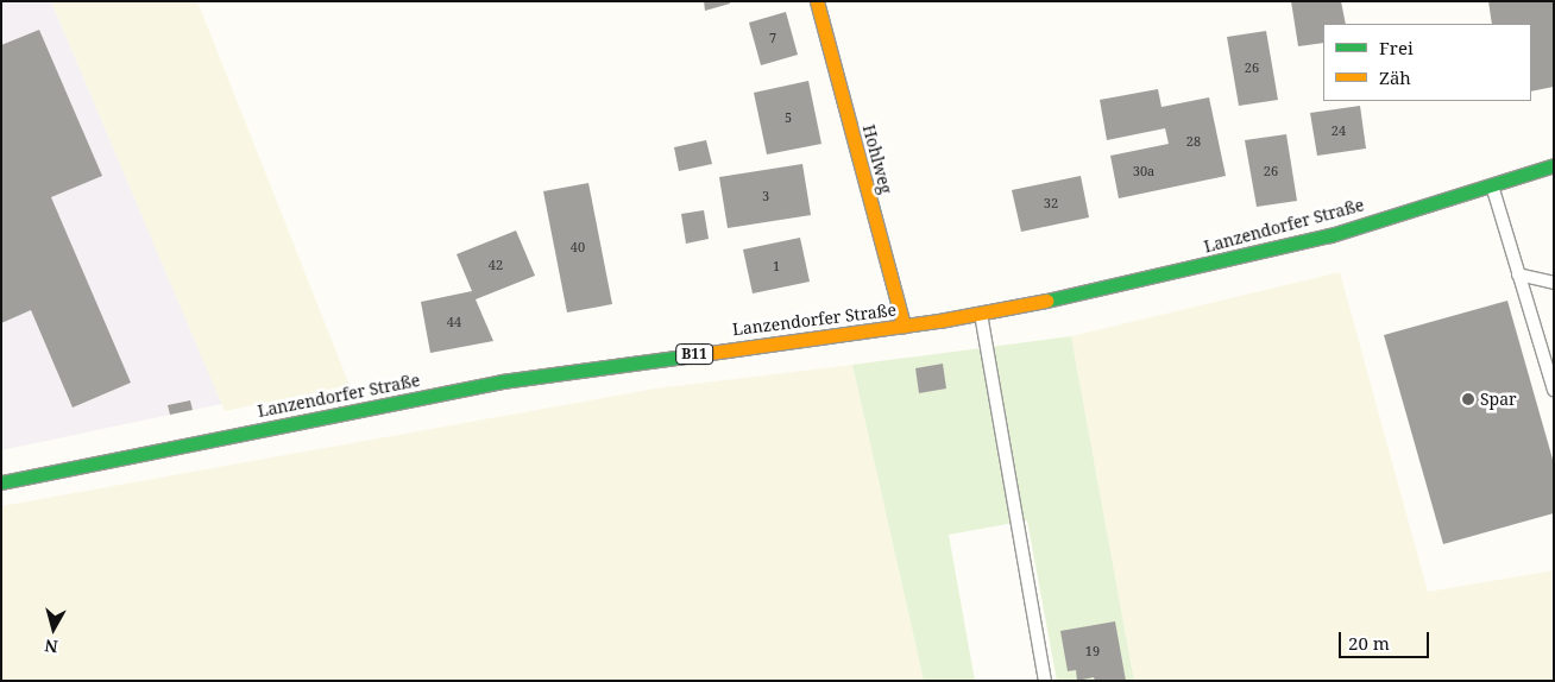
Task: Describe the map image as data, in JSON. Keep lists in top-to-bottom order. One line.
{"streets":{"main road":["Hohlweg","Lanzendorfer Straße","B11"]},"crossings":[["Hohlweg","Lanzendorfer Straße"]],"places":["Spar"],"house_numbers":["7","26","5","24","28","30a","26","3","32","40","42","1","44","19"],"legend":["Frei","Zäh"],"scale_bar":"20 m","north":"bottom"}
